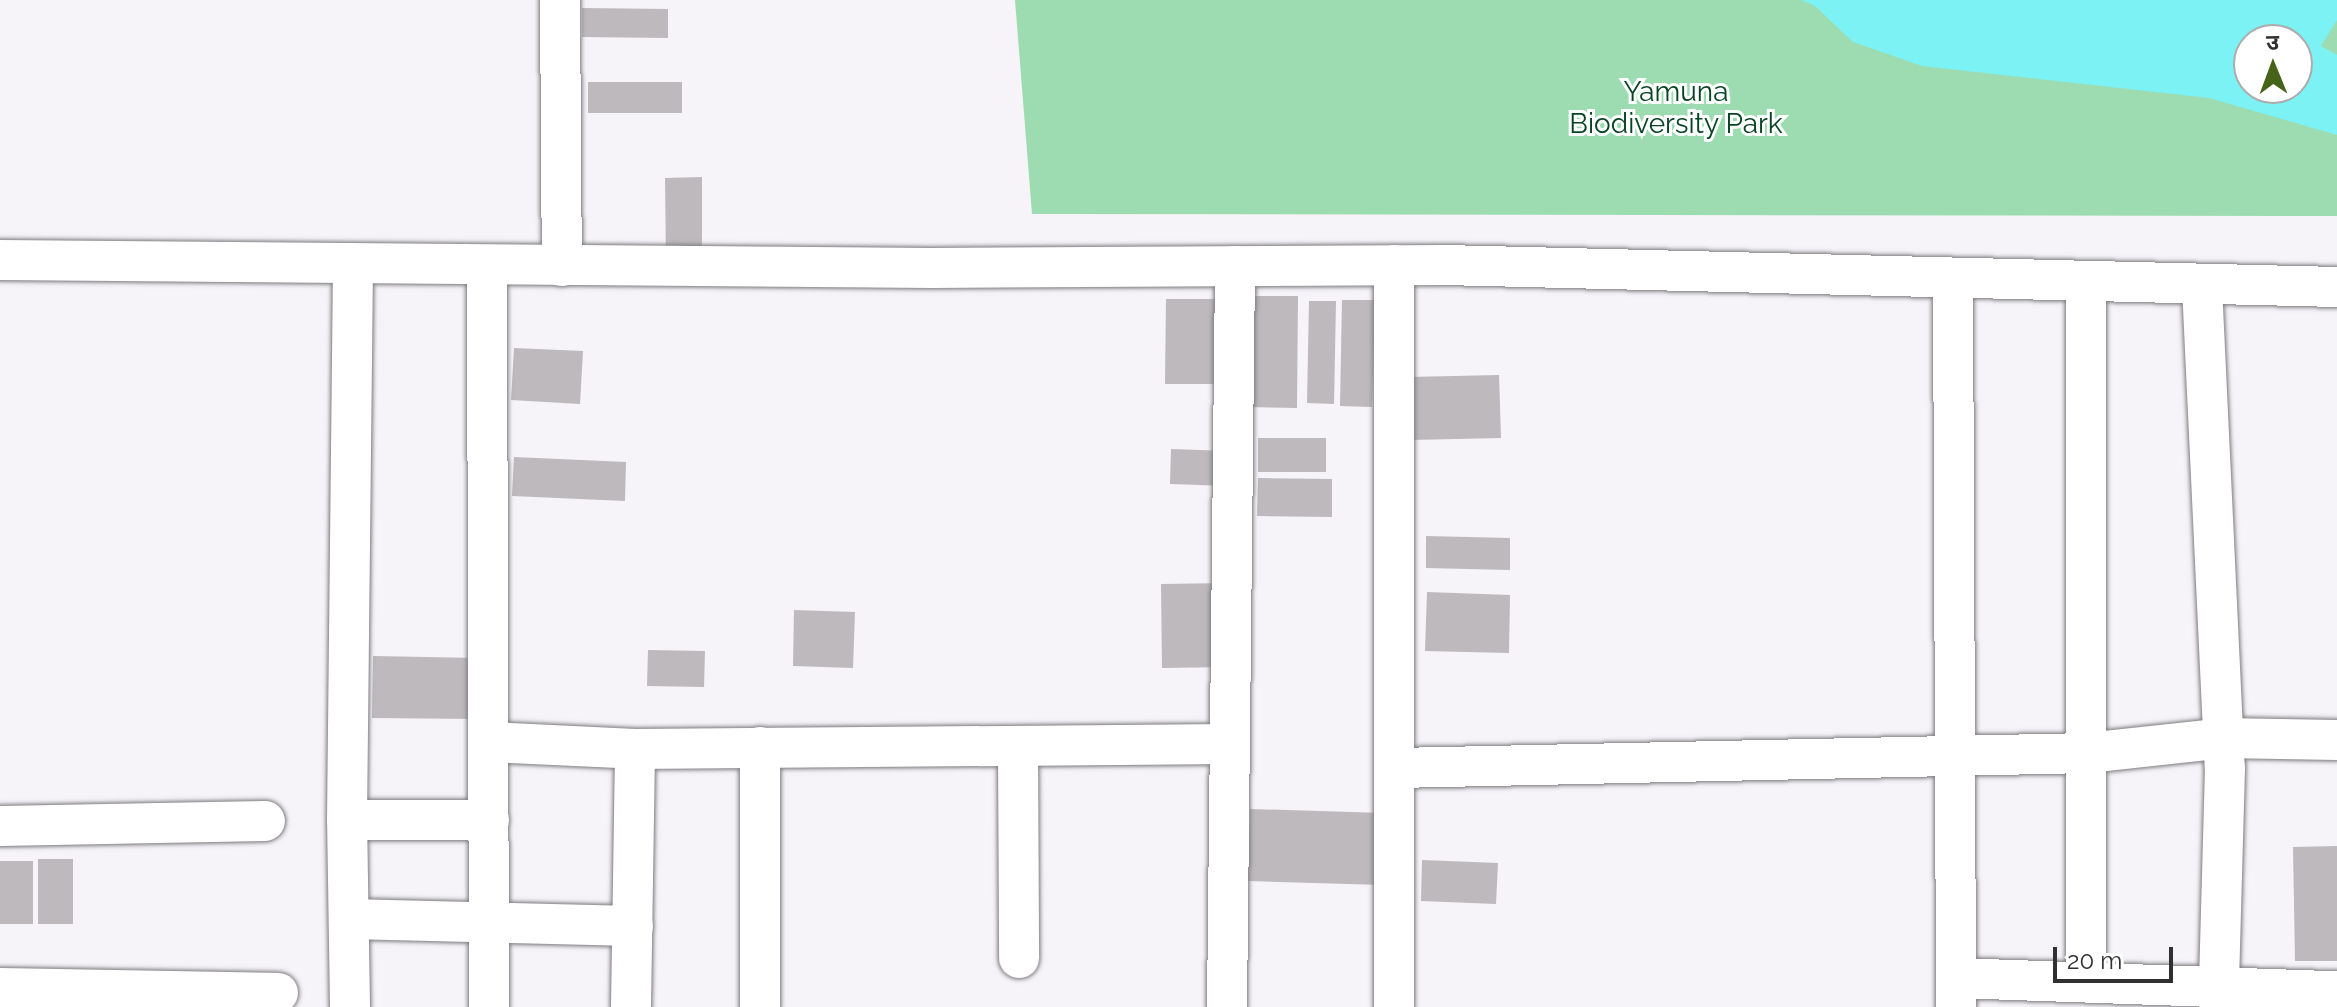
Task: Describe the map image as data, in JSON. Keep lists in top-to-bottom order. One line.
{"parks":["Yamuna Biodiversity Park"],"scale_bar":"20 m","north":"top"}
